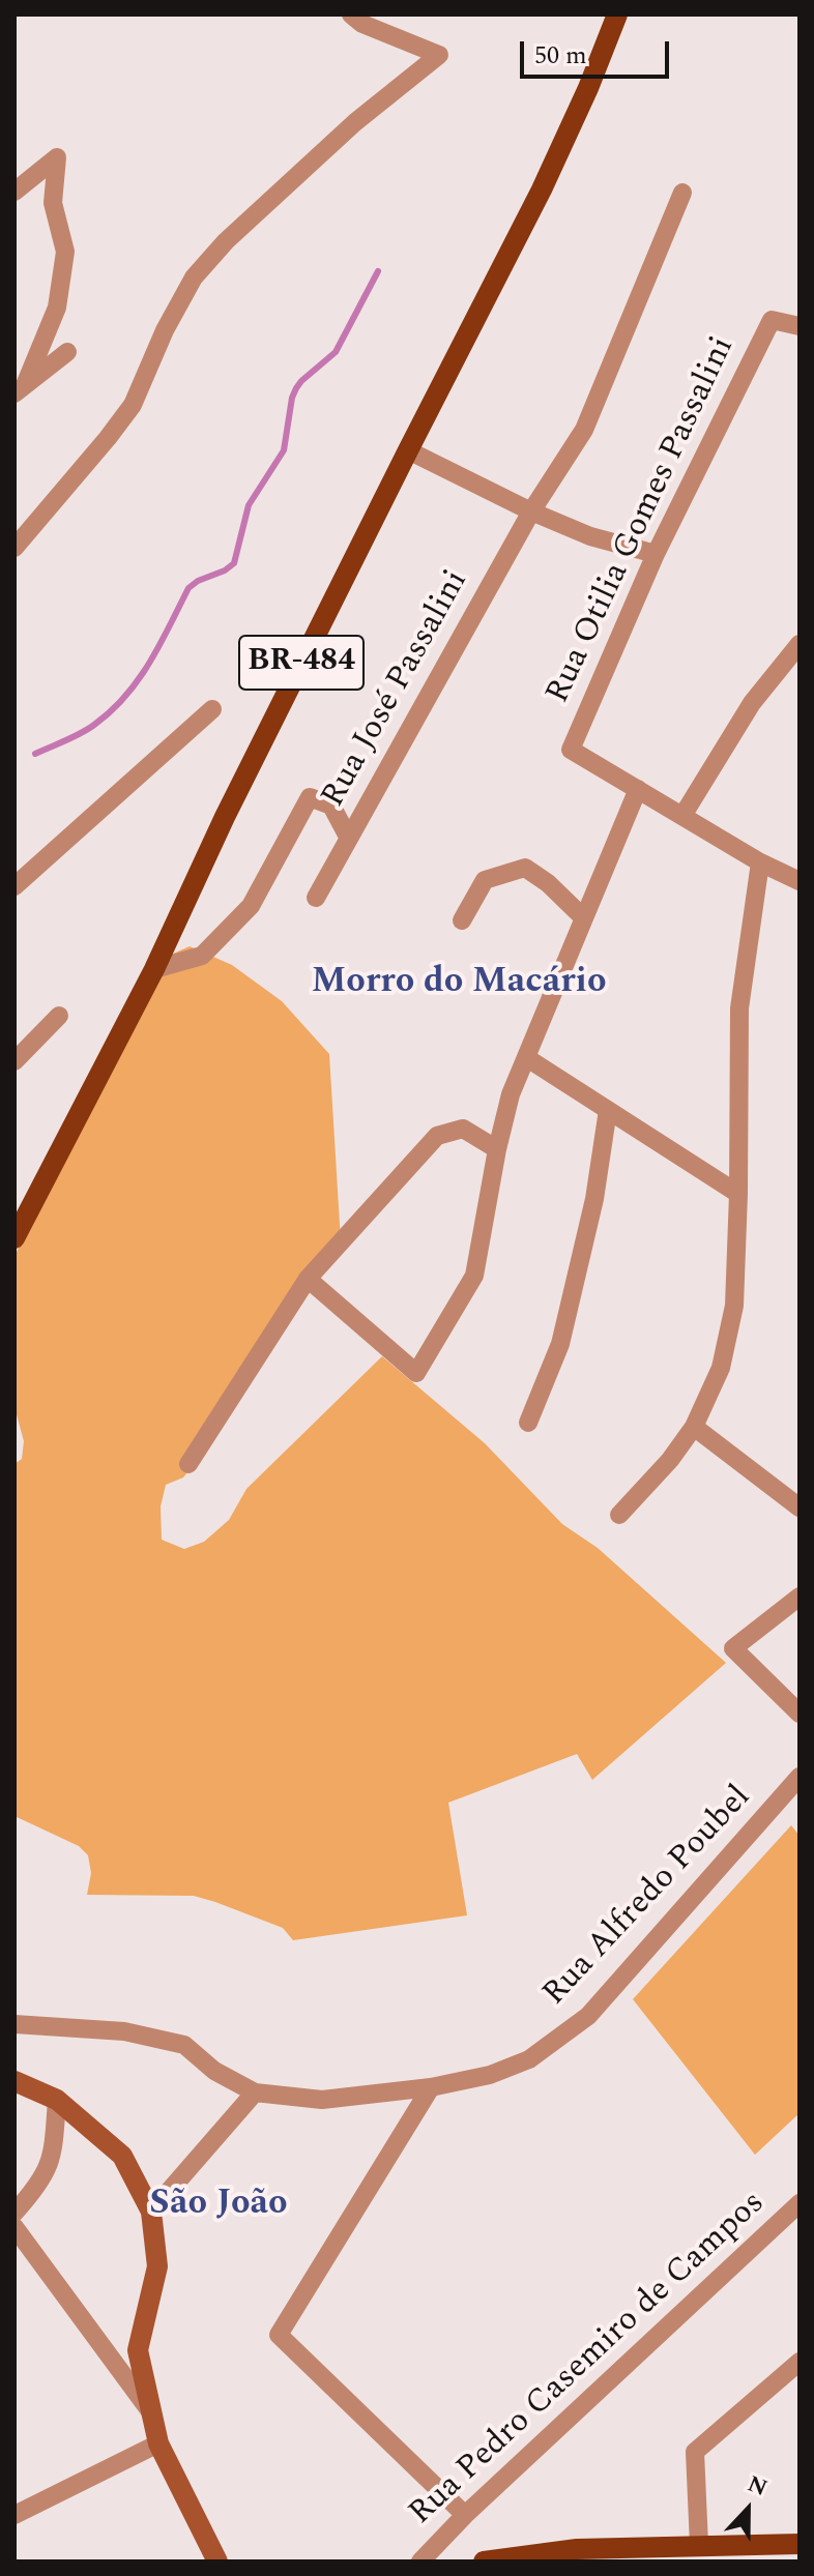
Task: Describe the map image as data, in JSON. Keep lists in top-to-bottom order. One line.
{"streets":{"main road":["BR-484"],"street":["Rua Otilia Gomes Passalini","Rua José Passalini","Rua Alfredo Poubel","Rua Pedro Casemiro de Campos"]},"districts":["Morro do Macário","São João"],"scale_bar":"50 m","north":"top"}
